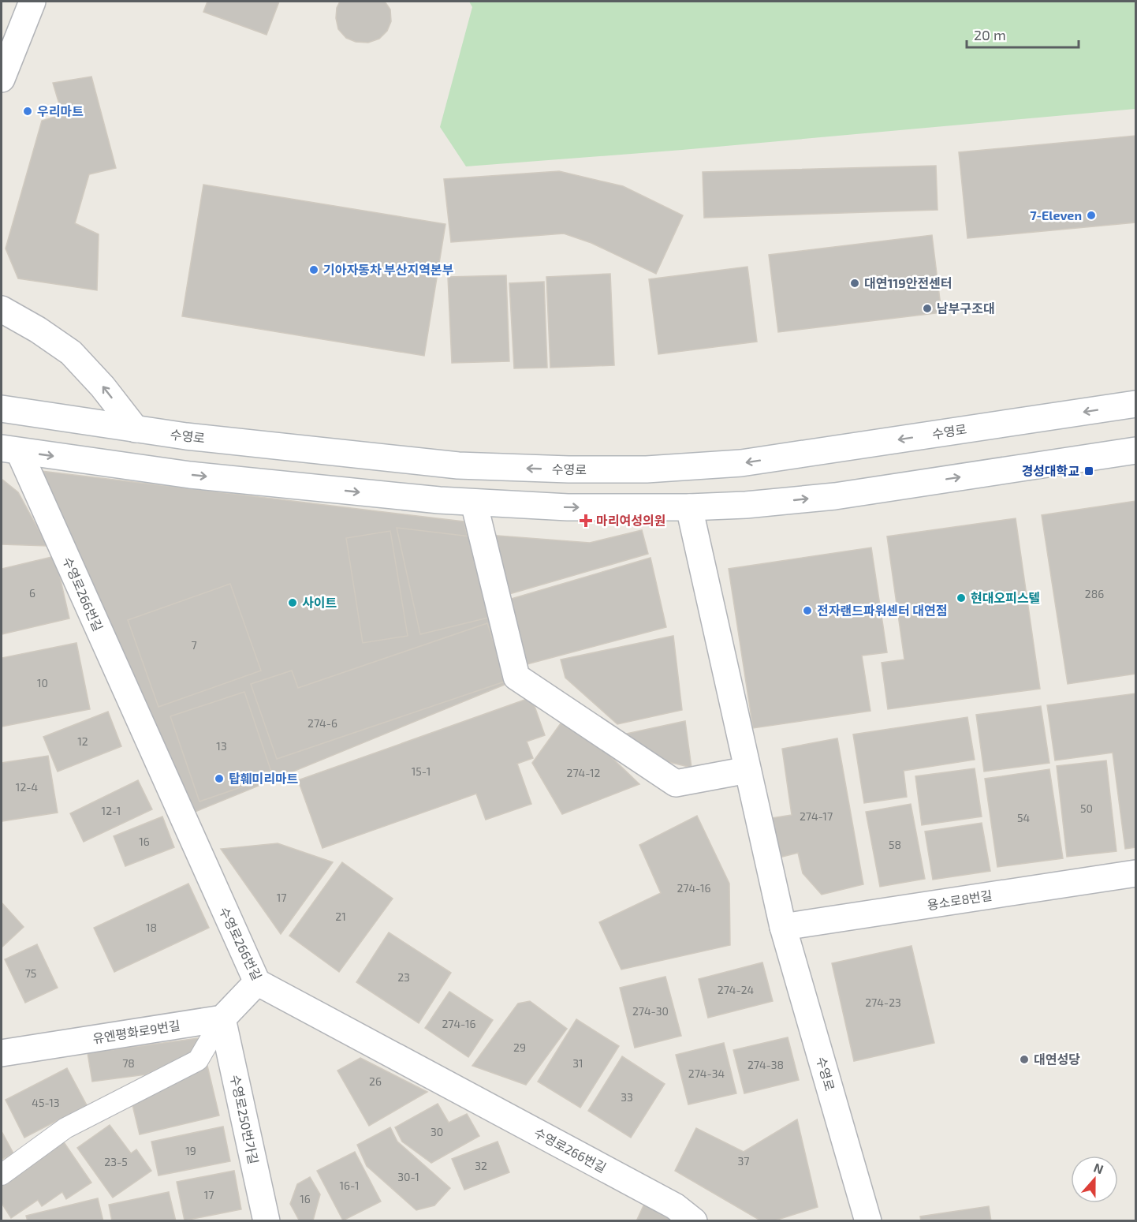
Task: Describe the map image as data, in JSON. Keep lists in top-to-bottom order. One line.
{"streets":{"street":["수영로","수영로266번길","용소로8번길","유엔평화로9번길","수영로250번가길"]},"crossings":[["수영로","용소로8번길"],["유엔평화로9번길","수영로250번가길"]],"places":{"other":["우리마트","7-Eleven","기아자동차 부산지역본부","대연119안전센터","남부구조대","현대오피스텔","사이트","전자랜드파워센터 대연점","탑훼미리마트","대연성당"],"transit":["경성대학교"],"health":["마리여성의원"]},"house_numbers":["6","286","7","10","274-6","12","13","15-1","274-12","12-4","50","12-1","274-17","54","16","58","274-16","17","21","18","75","23","274-24","274-23","274-30","274-16","29","78","31","274-38","274-34","26","33","45-13","30","19","37","23-5","32","30-1","16-1","17","16"],"scale_bar":"20 m","north":"top"}
